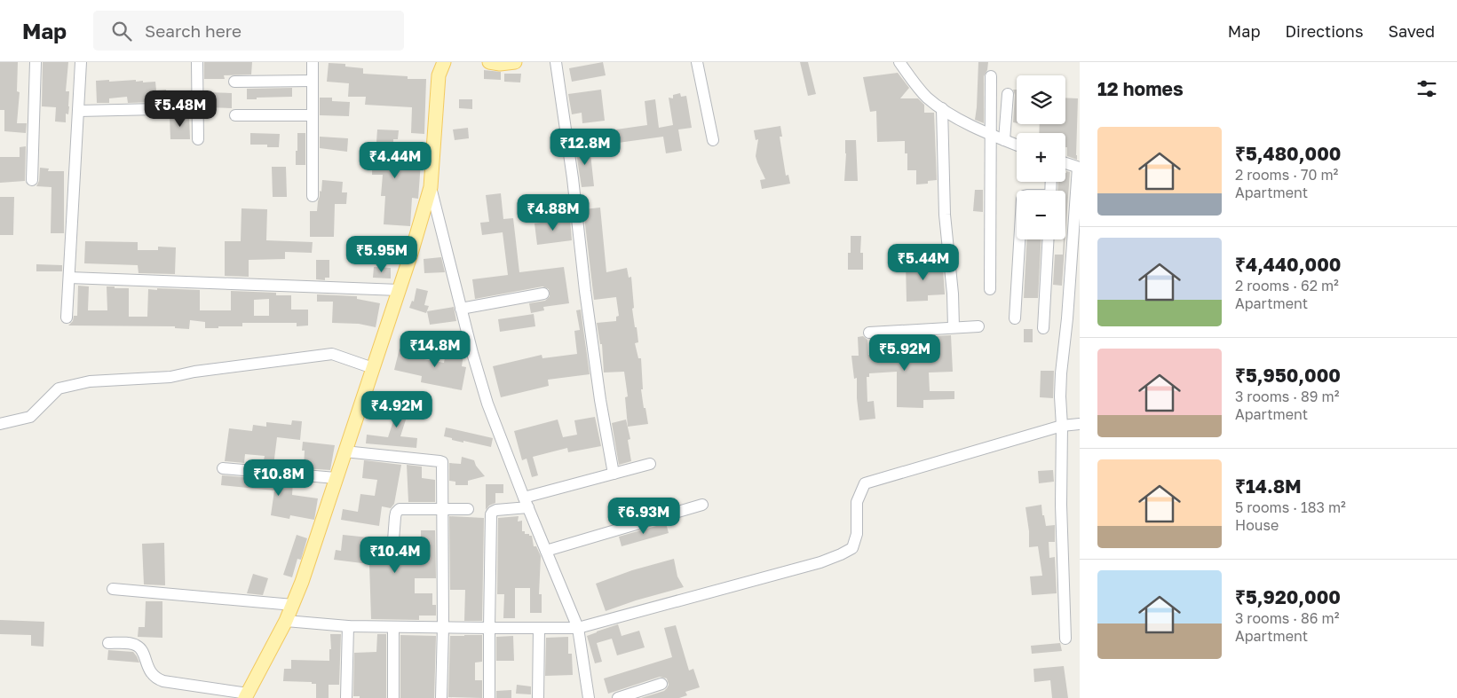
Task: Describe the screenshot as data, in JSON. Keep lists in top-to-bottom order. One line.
{"page":{"header":"Map","search":"Search here","nav":["Map","Directions","Saved"],"heading":"12 homes","map_buttons":["+","−"],"price":["₹5.48M","₹12.8M","₹4.44M","₹4.88M","₹5.95M","₹5.44M","₹14.8M","₹5.92M","₹4.92M","₹10.8M","₹6.93M","₹10.4M"],"list":[{"name":"₹5,480,000","note":"2 rooms · 70 m² · Apartment"},{"name":"₹4,440,000","note":"2 rooms · 62 m² · Apartment"},{"name":"₹5,950,000","note":"3 rooms · 89 m² · Apartment"},{"name":"₹14.8M","note":"5 rooms · 183 m² · House"},{"name":"₹5,920,000","note":"3 rooms · 86 m² · Apartment"}]}}
